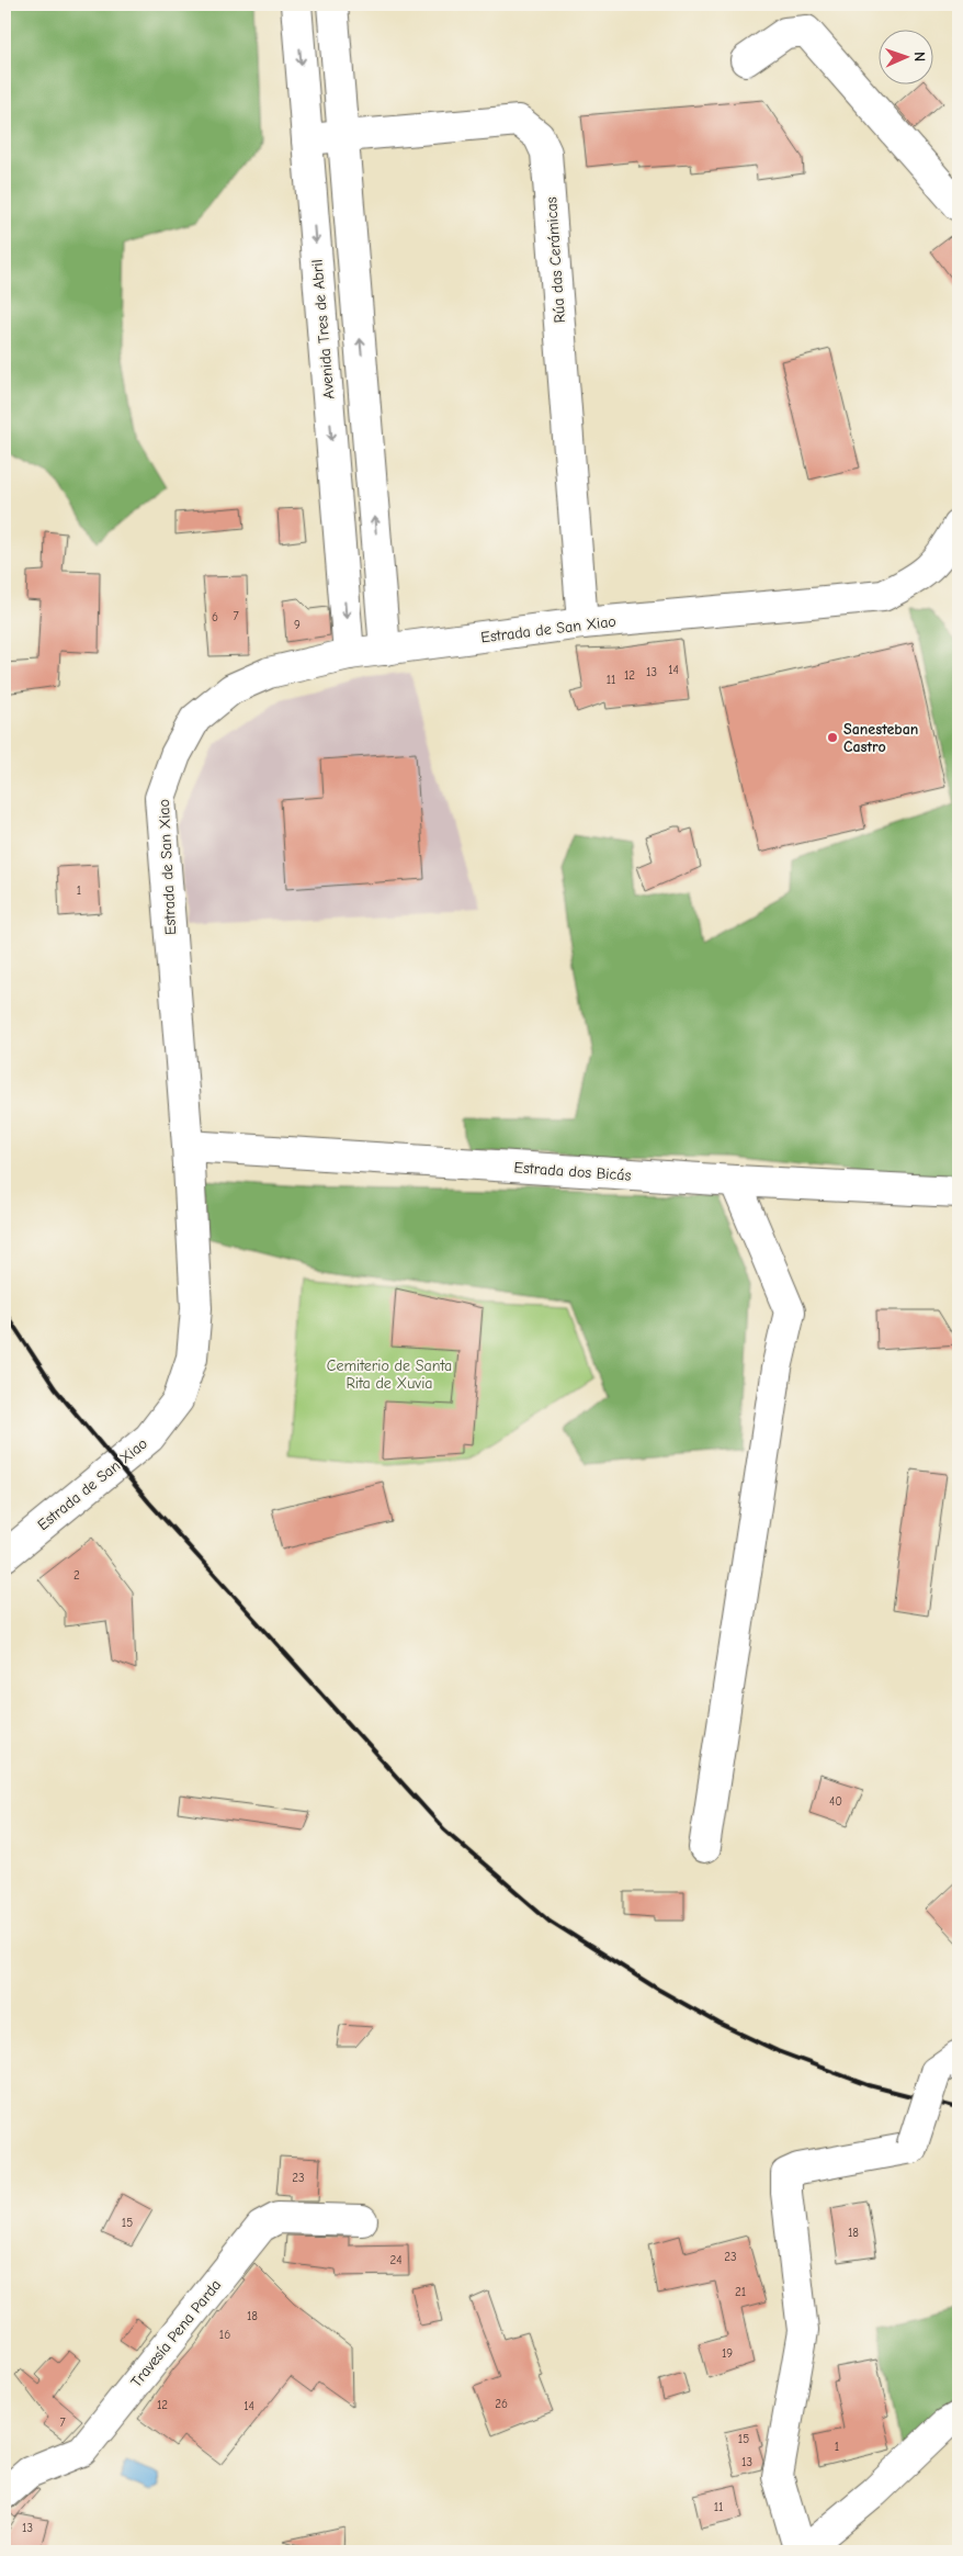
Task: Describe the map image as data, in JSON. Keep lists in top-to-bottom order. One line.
{"streets":{"street":["Rúa das Cerámicas","Avenida Tres de Abril","Estrada de San Xiao","Estrada dos Bicás","Travesía Pena Parda"]},"crossings":[["Rúa das Cerámicas","Avenida Tres de Abril"],["Rúa das Cerámicas","Estrada de San Xiao"],["Avenida Tres de Abril","Estrada de San Xiao"],["Estrada de San Xiao","Estrada dos Bicás"]],"parks":["Cemiterio de Santa Rita de Xuvia"],"places":["Sanesteban Castro"],"house_numbers":["7","6","9","14","13","12","11","1","2","40","23","15","18","23","24","21","18","16","19","26","12","14","7","15","1","13","11","13"],"north":"right"}
